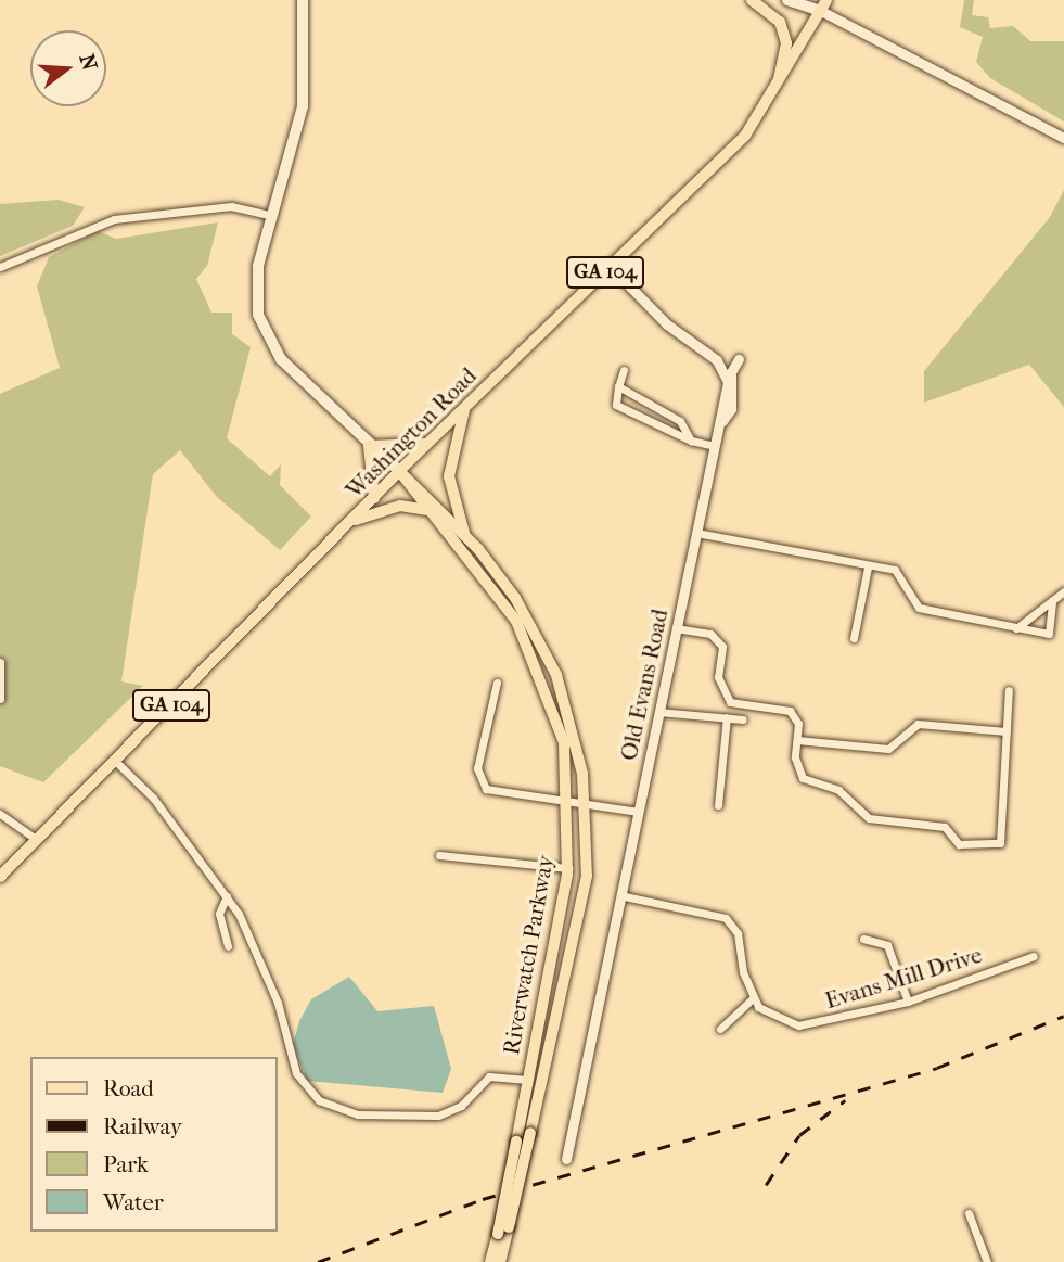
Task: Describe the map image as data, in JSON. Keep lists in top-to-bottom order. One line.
{"streets":{"main road":["GA 104","Washington Road","Riverwatch Parkway"],"street":["Old Evans Road","Evans Mill Drive"]},"crossings":[["Washington Road","Old Evans Road"],["Washington Road","Riverwatch Parkway"]],"legend":["Road","Railway","Park","Water"],"north":"right"}
